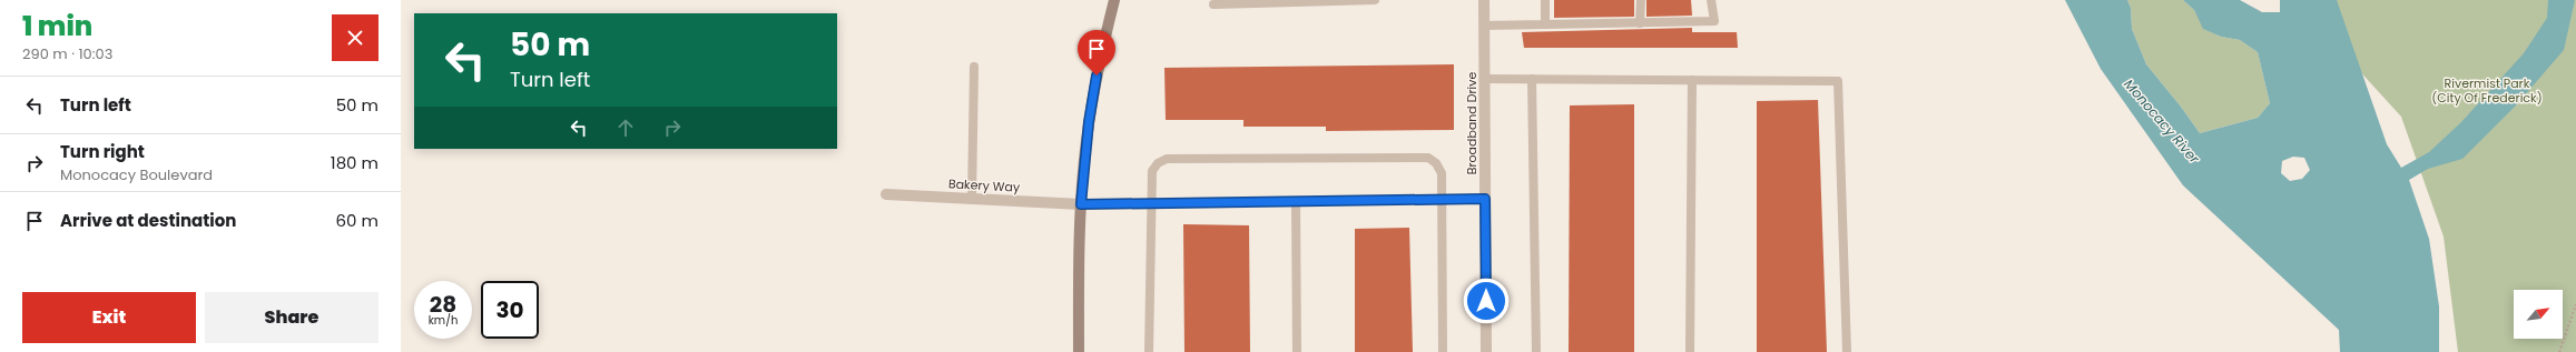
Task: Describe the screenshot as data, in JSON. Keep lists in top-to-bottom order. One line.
{"streets":{"street":["Broadband Drive","Bakery Way"]},"water":["Monocacy River"],"parks":["Rivermist Park (City Of Frederick)"],"north":"top right","page":{"heading":["1 min","290 m · 10:03"],"turn":["50 m","Turn left"],"list":[{"name":"Turn left","value":"50 m"},{"name":"Turn right","note":"Monocacy Boulevard","value":"180 m"},{"name":"Arrive at destination","value":"60 m"}],"speed":"28 km/h","limit":"30","buttons":["Exit","Share"]}}
